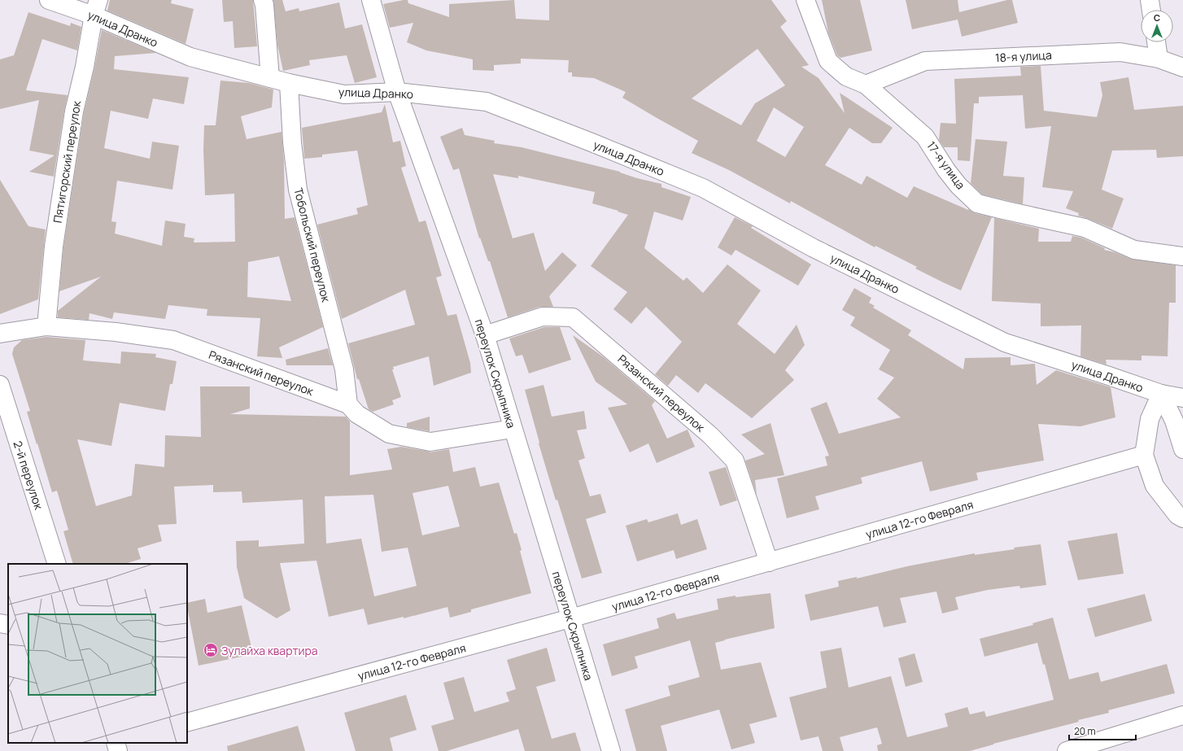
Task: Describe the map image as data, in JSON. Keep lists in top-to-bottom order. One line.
{"streets":{"street":["улица Дранко","18-я улица","Пятигорский переулок","17-я улица","Тобольский переулок","Рязанский переулок","переулок Скрыпника","2-й переулок","улица 12-го Февраля"]},"crossings":[["улица Дранко","Пятигорский переулок"],["улица Дранко","Тобольский переулок"],["улица Дранко","переулок Скрыпника"],["18-я улица","17-я улица"],["Пятигорский переулок","Рязанский переулок"],["Тобольский переулок","Рязанский переулок"],["Рязанский переулок","переулок Скрыпника"],["Рязанский переулок","улица 12-го Февраля"],["переулок Скрыпника","улица 12-го Февраля"]],"places":{"hotel":["Зулайха квартира"]},"scale_bar":"20 m","north":"top"}
